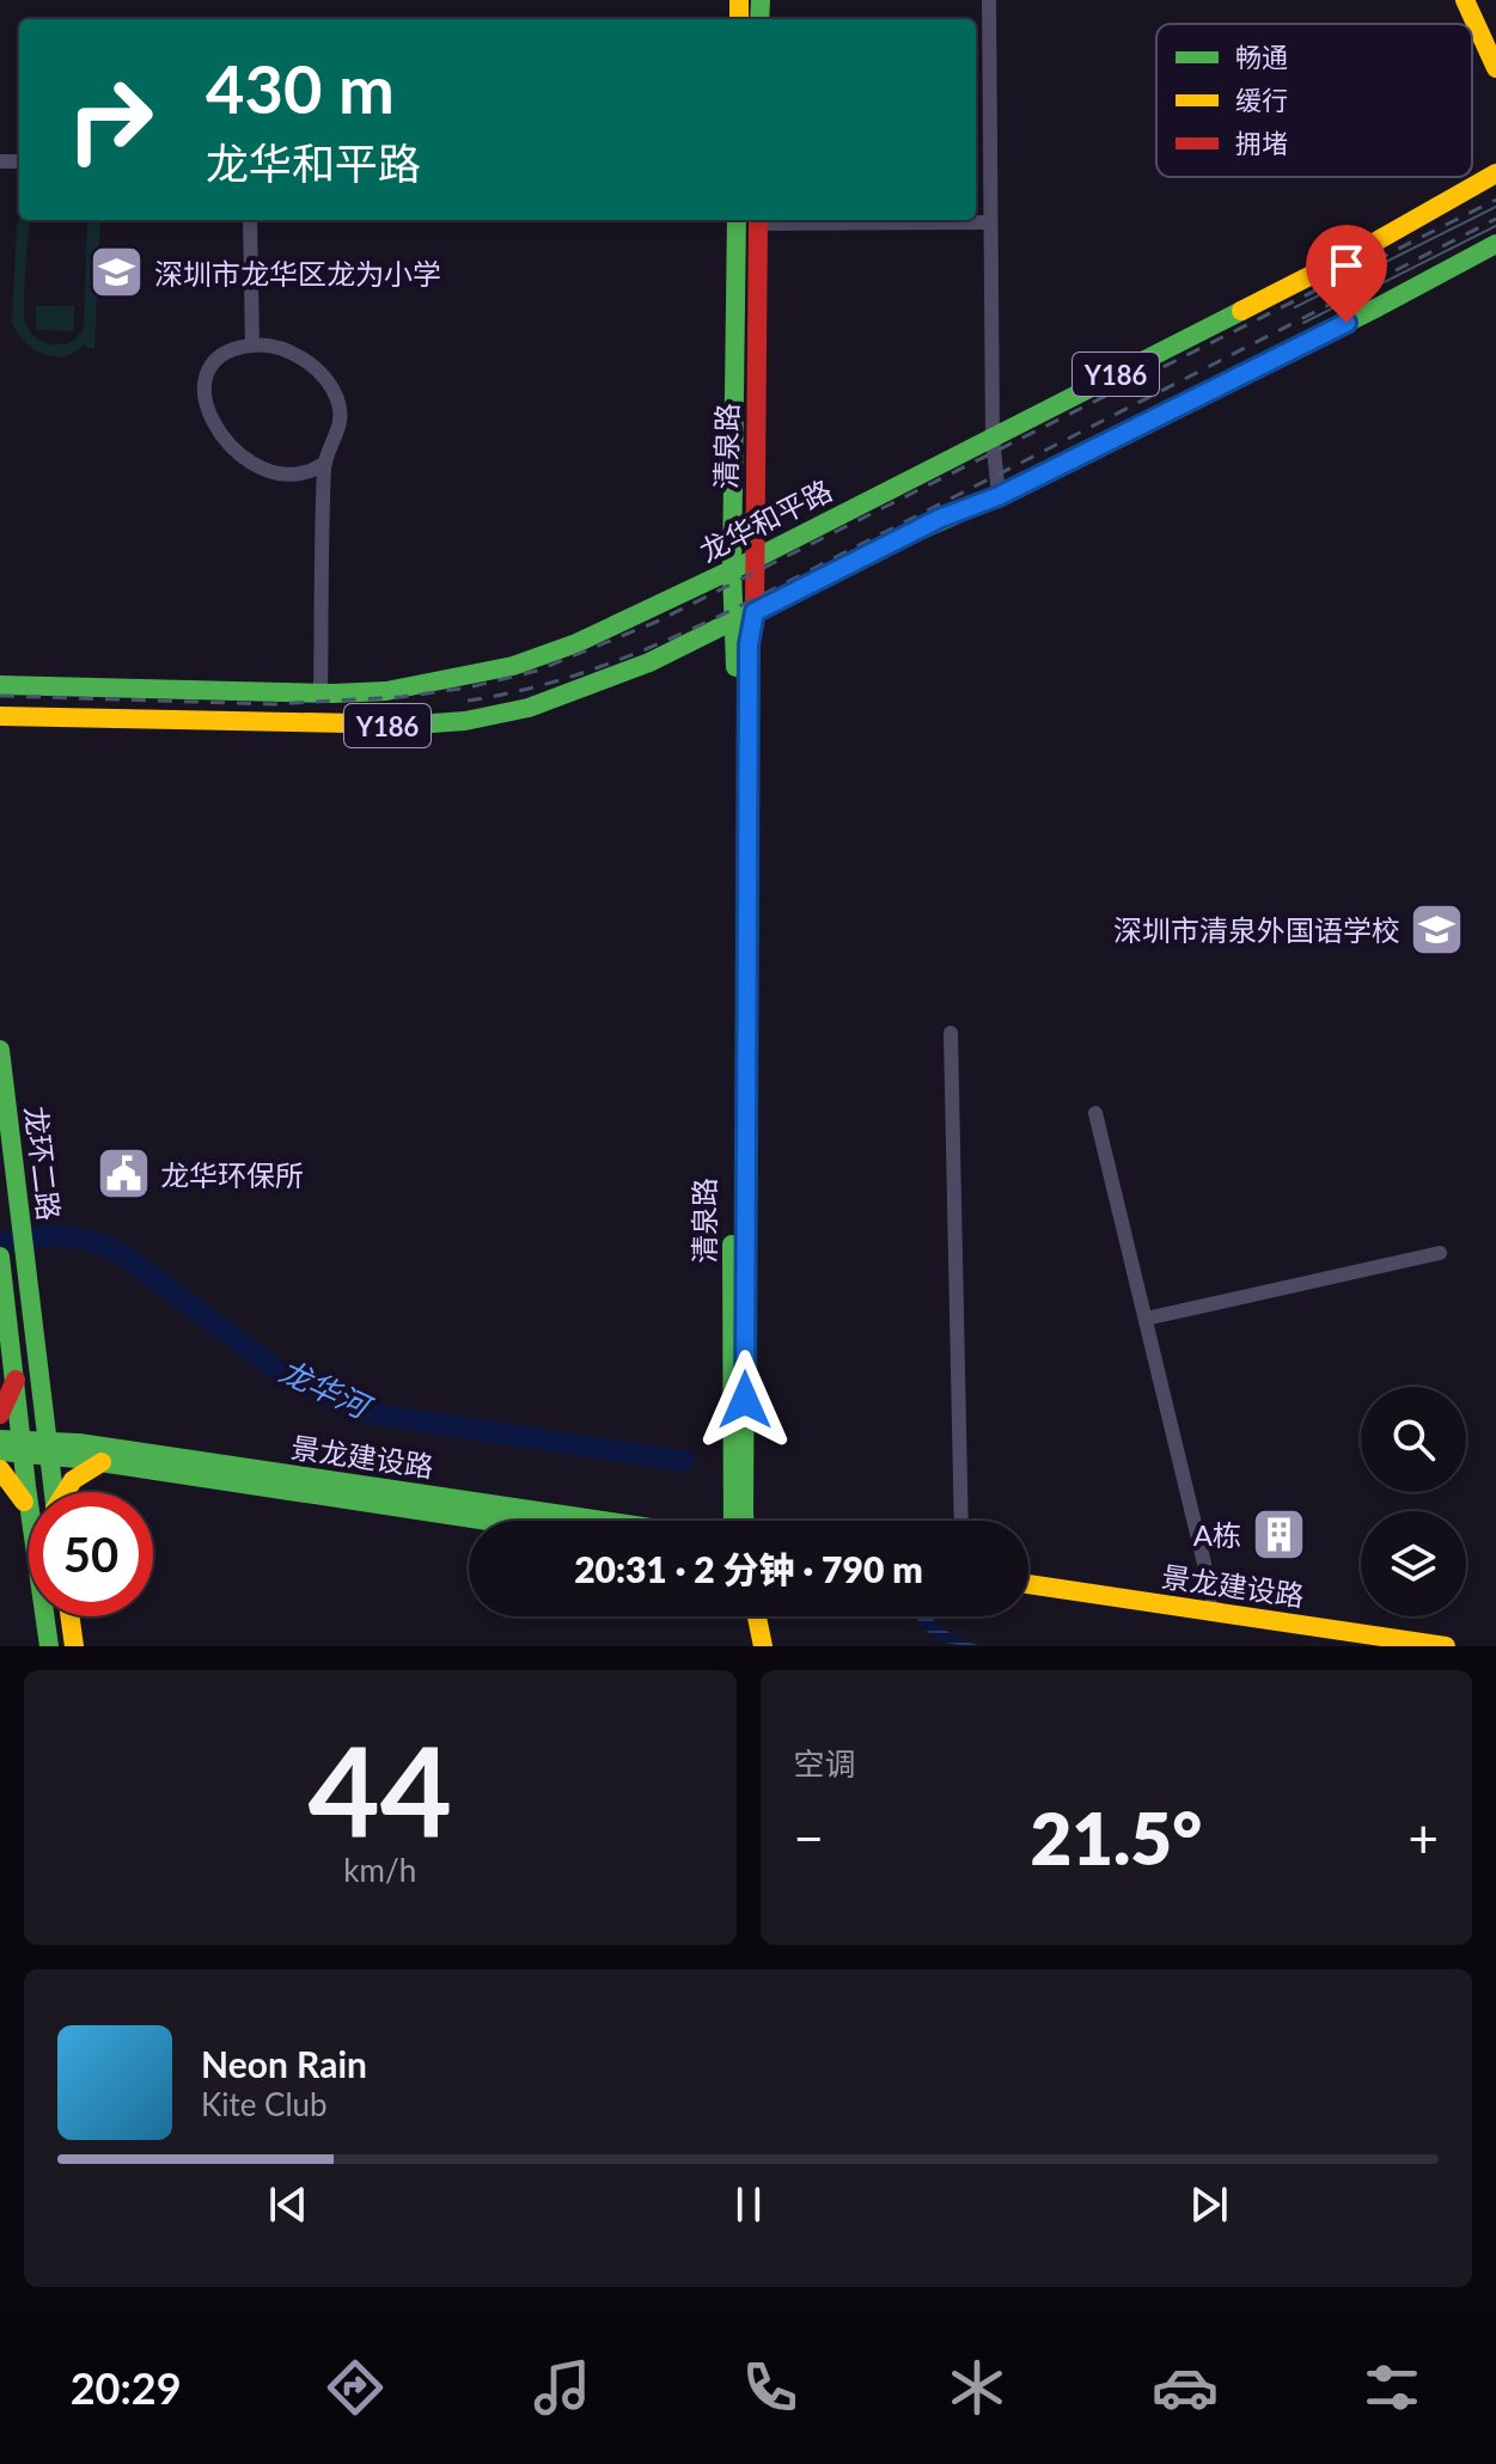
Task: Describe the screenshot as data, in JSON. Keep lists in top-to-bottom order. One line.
{"streets":{"main road":["Y186","清泉路","龙华和平路","龙环二路","景龙建设路"]},"crossings":[["Y186","清泉路"],["清泉路","龙华和平路"],["龙环二路","景龙建设路"]],"water":["龙华河"],"places":{"school or university":["深圳市龙华区龙为小学","深圳市清泉外国语学校"],"public building":["龙华环保所"],"building":["A栋"]},"legend":["畅通","缓行","拥堵"],"page":{"turn":["430 m","龙华和平路"],"limit":"50","trip":"20:31 · 2 分钟 · 790 m","tile":[["44","km/h"],"空调"],"heat":["−","21.5°","+"],"song":["Neon Rain","Kite Club"],"tabs":"20:29"}}
